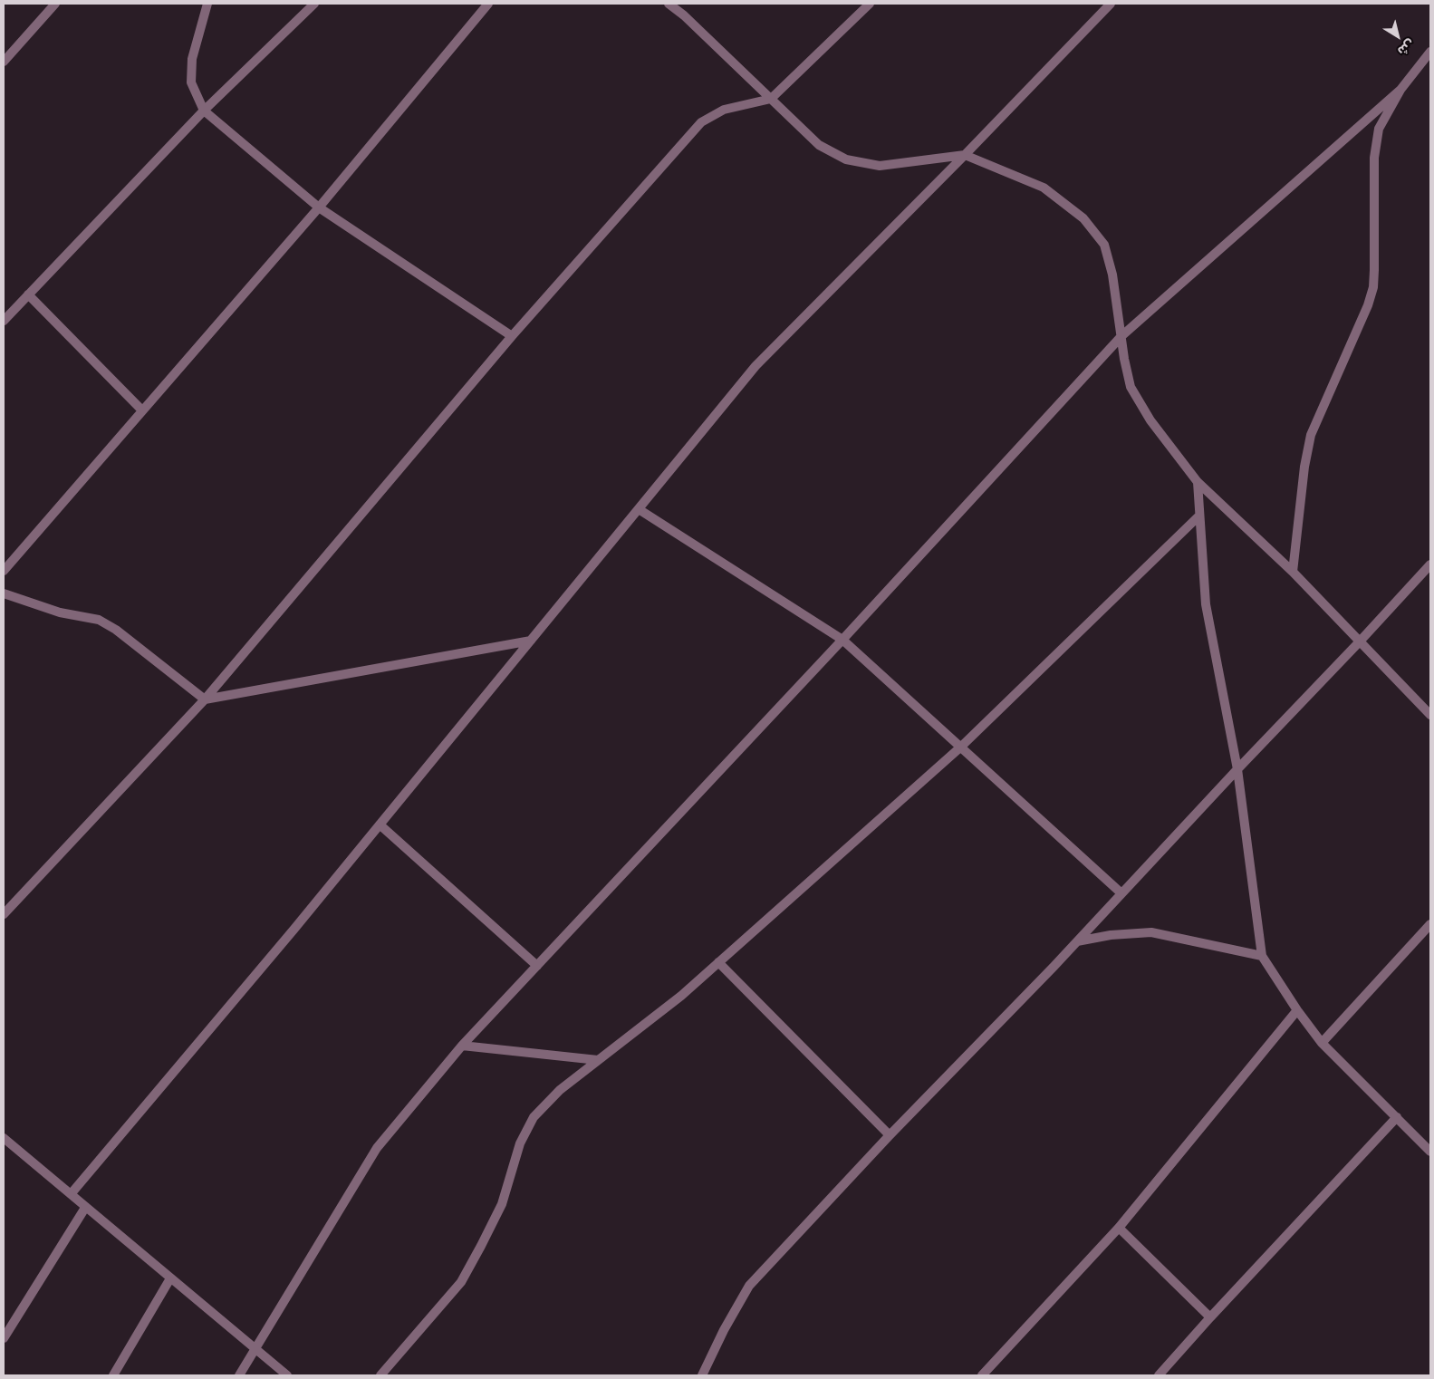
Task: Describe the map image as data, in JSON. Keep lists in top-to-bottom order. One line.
{"north":"bottom right"}
